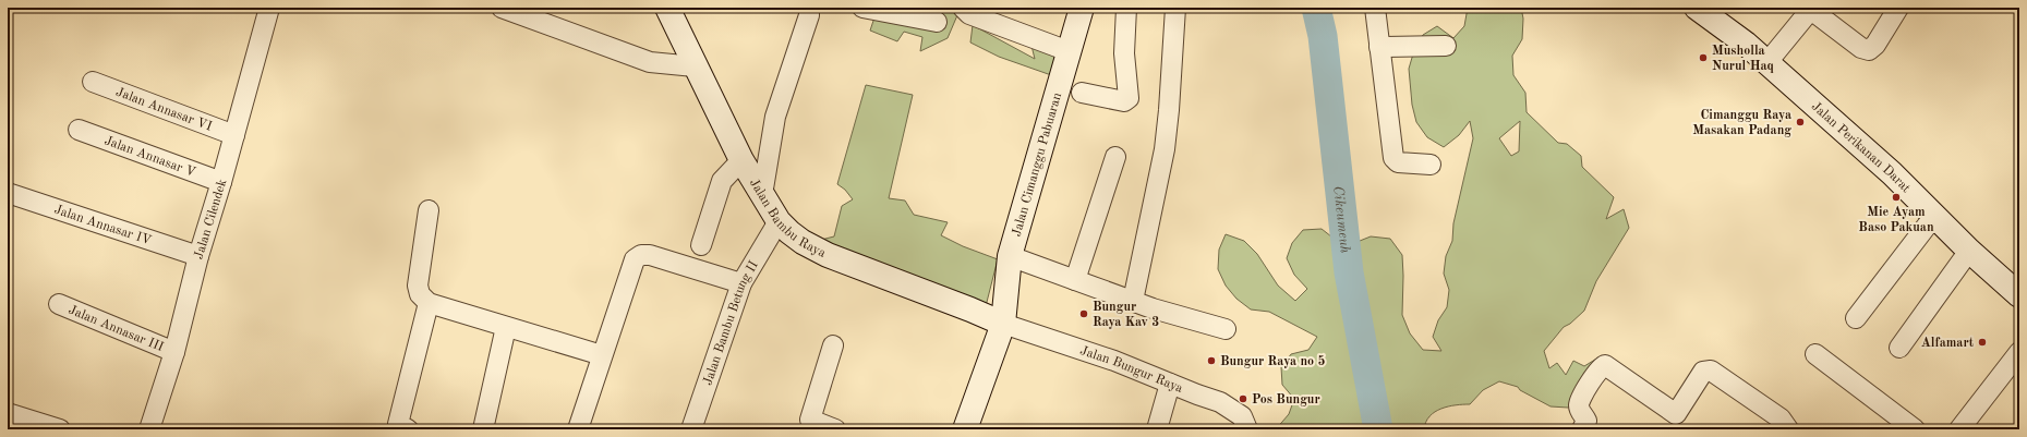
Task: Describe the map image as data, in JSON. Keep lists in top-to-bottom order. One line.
{"streets":{"street":["Jalan Annasar VI","Jalan Perikanan Darat","Jalan Annasar V","Jalan Cimanggu Pabuaran","Jalan Bambu Raya","Jalan Cilendek","Jalan Annasar IV","Jalan Bambu Betung II","Jalan Annasar III","Jalan Bungur Raya"]},"crossings":[["Jalan Annasar VI","Jalan Cilendek"],["Jalan Annasar V","Jalan Cilendek"],["Jalan Cimanggu Pabuaran","Jalan Bambu Raya"],["Jalan Cimanggu Pabuaran","Jalan Bungur Raya"],["Jalan Bambu Raya","Jalan Bambu Betung II"],["Jalan Bambu Raya","Jalan Bungur Raya"],["Jalan Cilendek","Jalan Annasar IV"],["Jalan Cilendek","Jalan Annasar III"]],"water":["Cikeumeuh"],"places":["Musholla Nurul Haq","Cimanggu Raya Masakan Padang","Mie Ayam Baso Pakuan","Bungur Raya Kav 3","Alfamart","Bungur Raya no 5","Pos Bungur"]}
